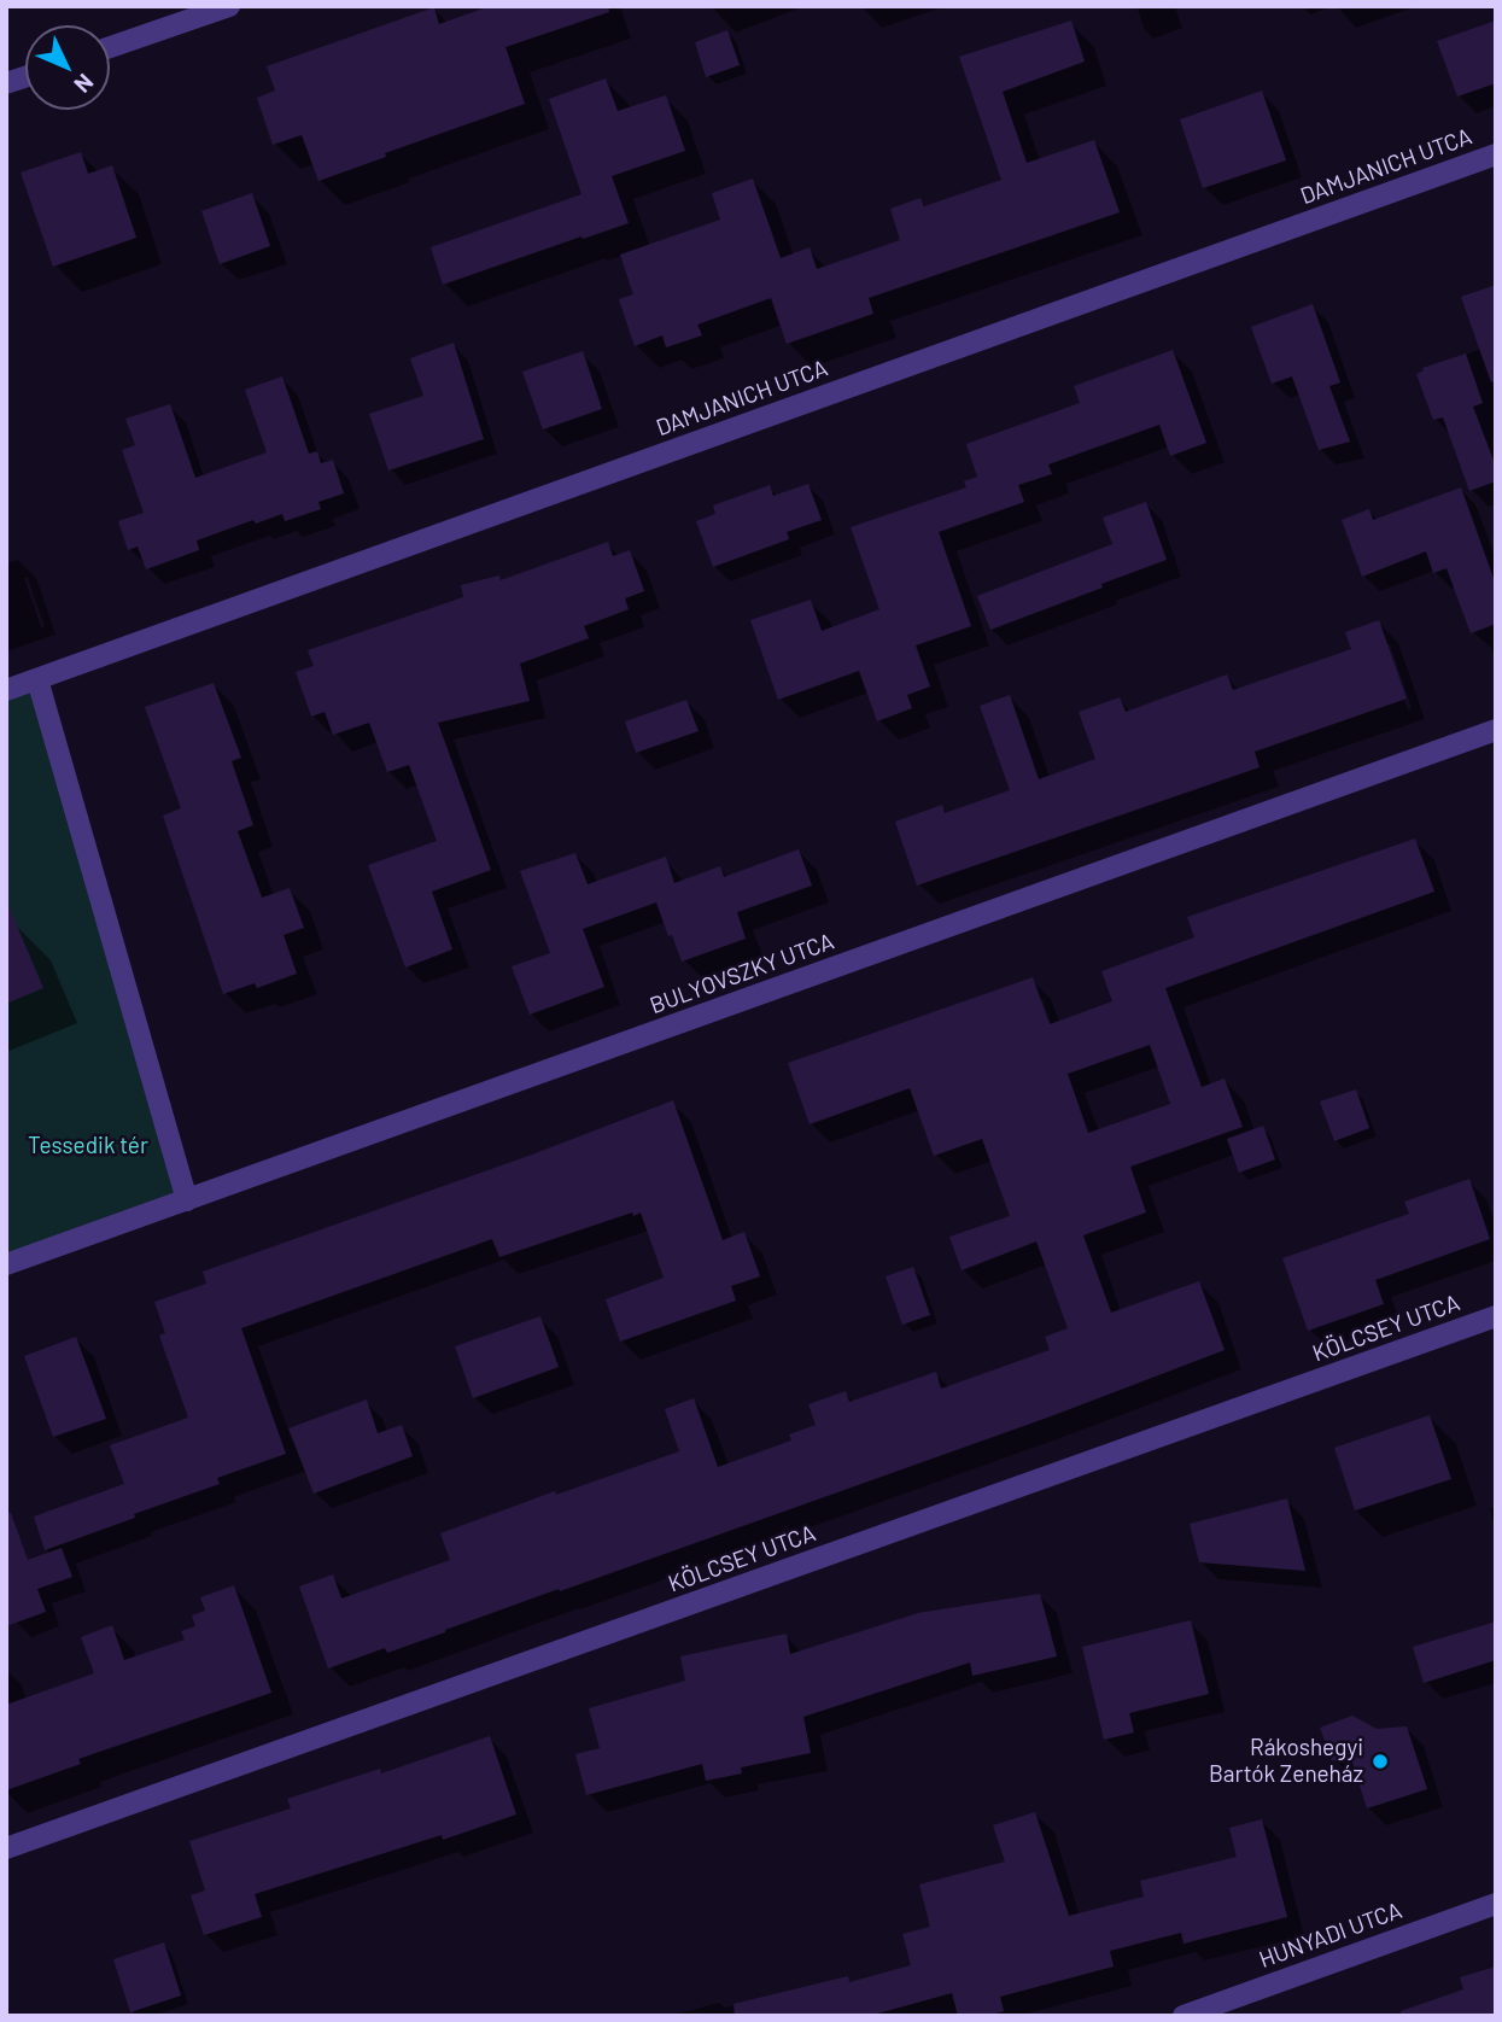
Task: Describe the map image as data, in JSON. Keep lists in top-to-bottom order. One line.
{"streets":{"street":["DAMJANICH UTCA","BULYOVSZKY UTCA","KÖLCSEY UTCA","HUNYADI UTCA"]},"parks":["Tessedik tér"],"places":["Rákoshegyi Bartók Zeneház"],"north":"bottom right"}
